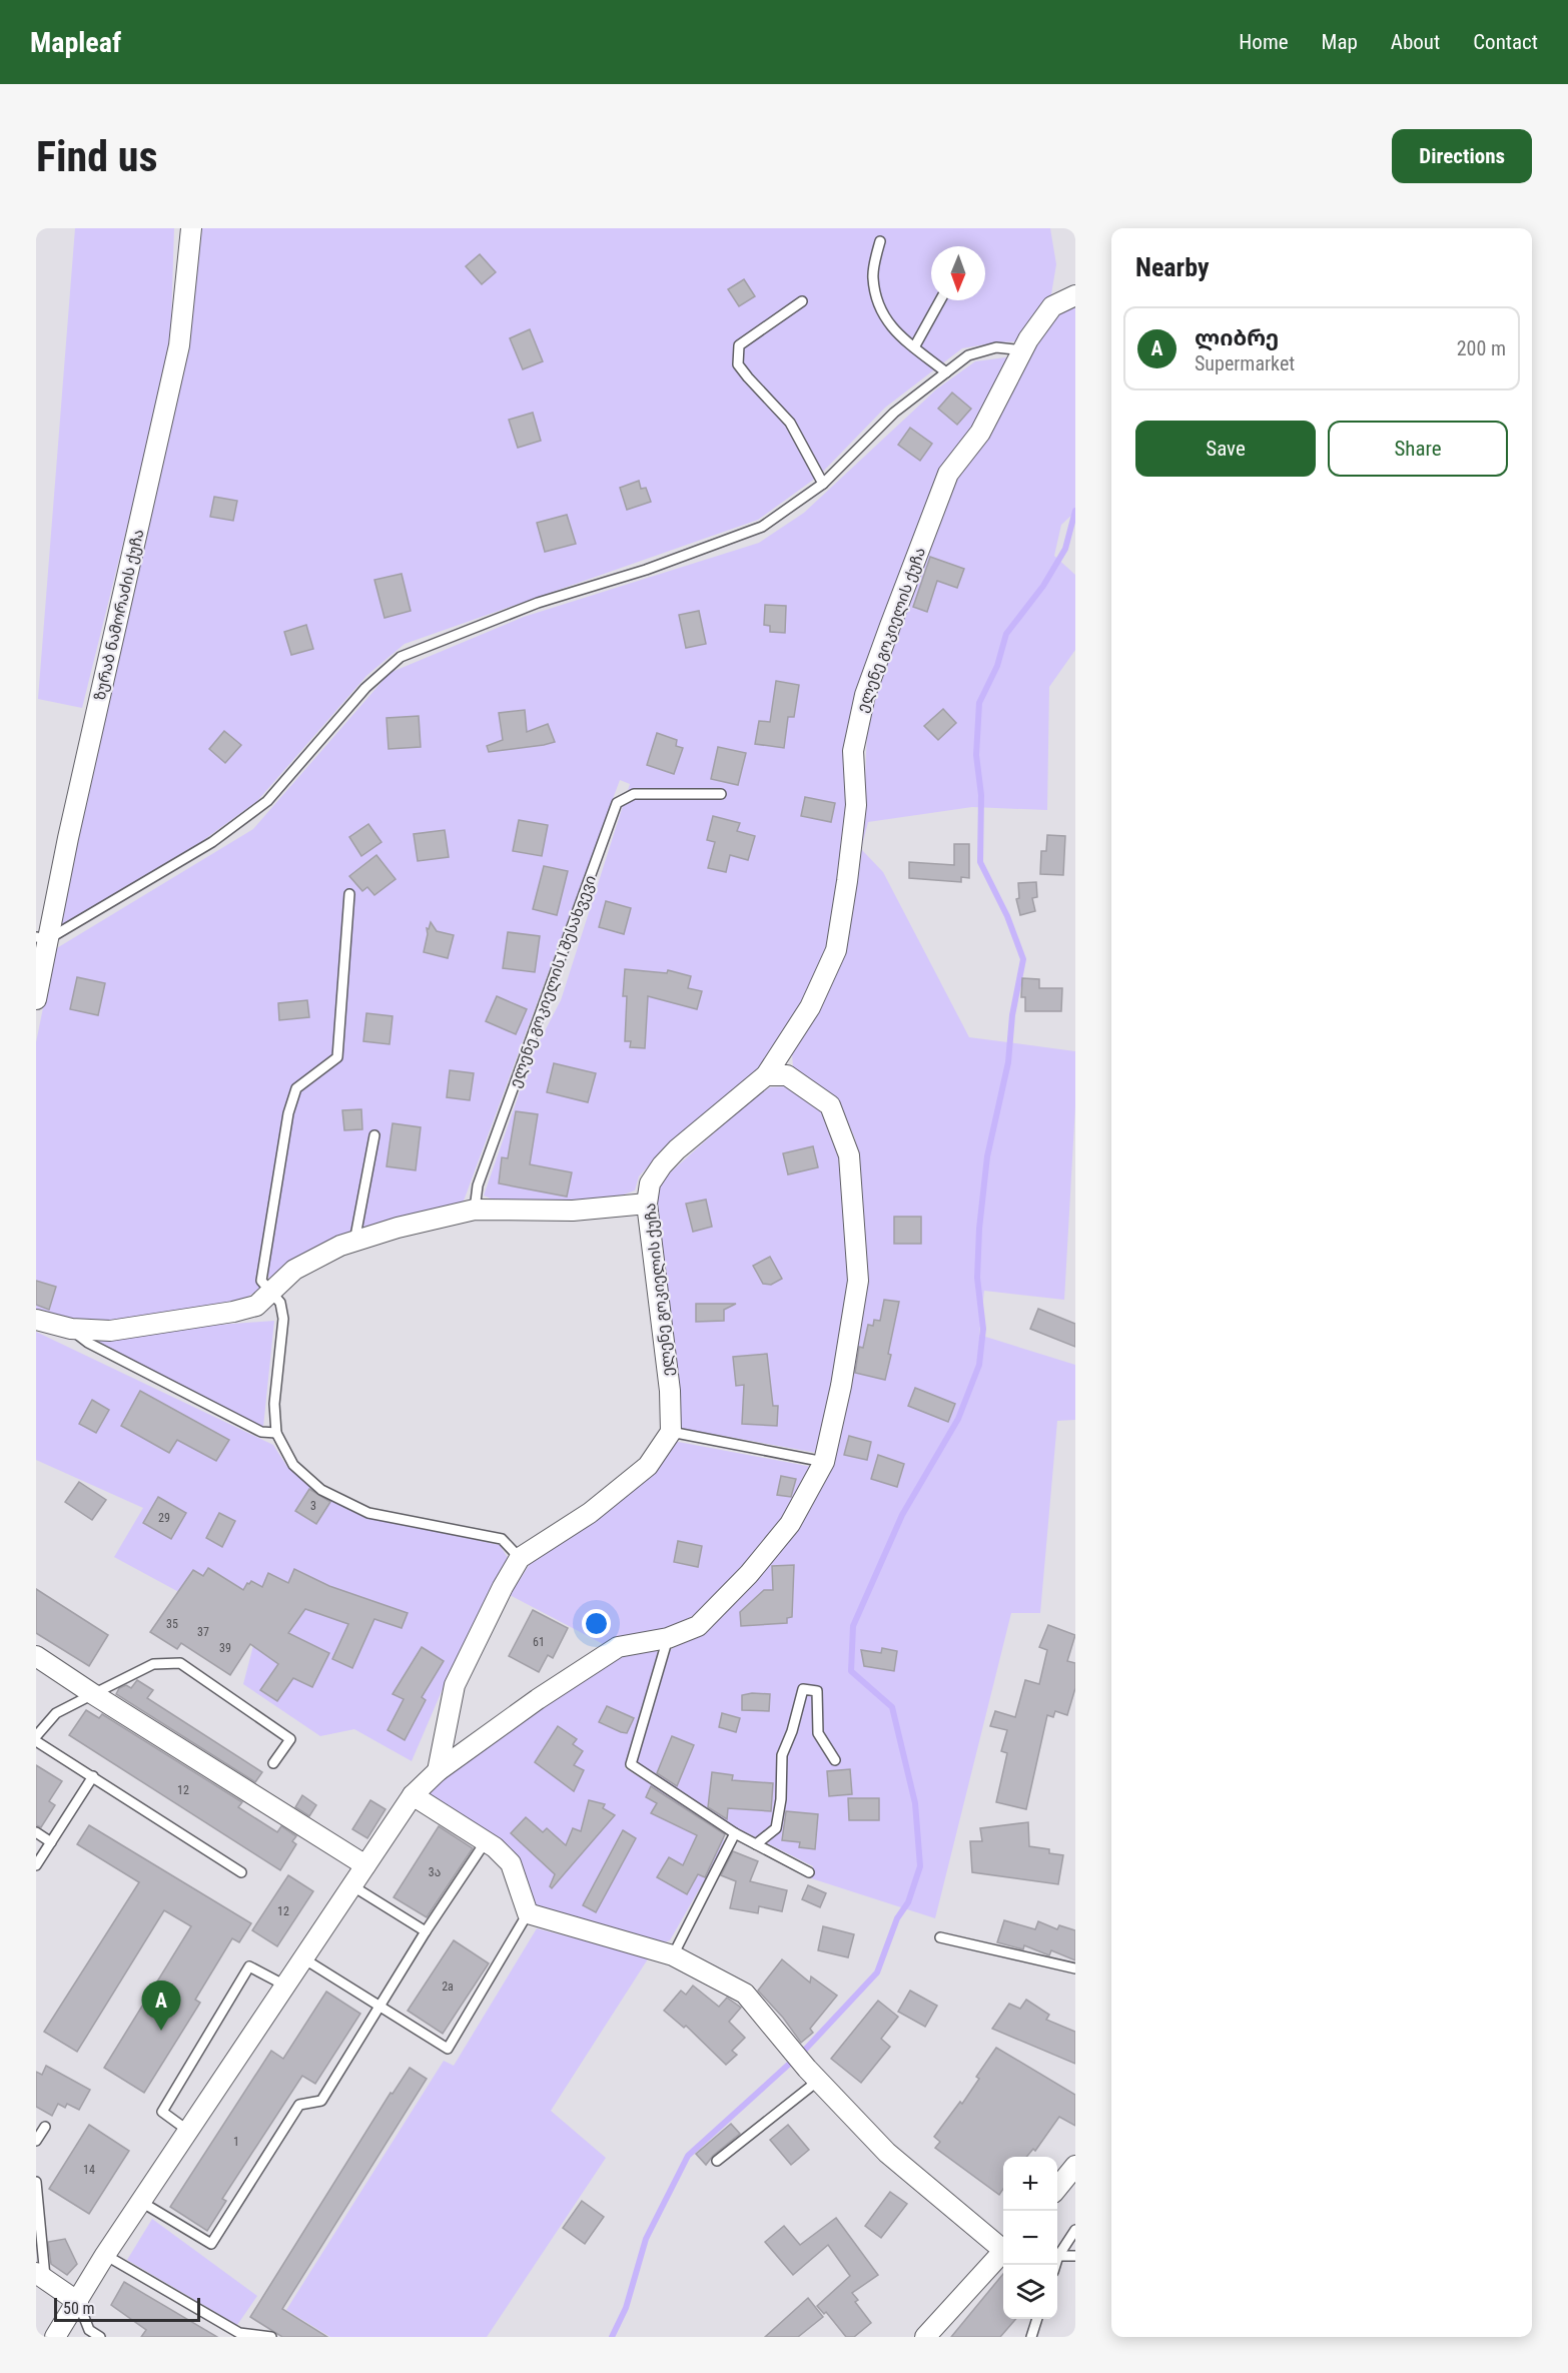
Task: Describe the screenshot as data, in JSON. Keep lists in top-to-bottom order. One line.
{"streets":{"street":["ზურაბ ნამორაძის ქუჩა","ელენე გოკიელის ქუჩა"],"lane":["ელენე გოკიელის I შესახვევი"]},"house_numbers":["3","29","35","37","61","39","12","3ა","12","2a","1","14"],"scale_bar":"50 m","north":"bottom","page":{"header":"Mapleaf","nav":["Home","Map","About","Contact"],"buttons":["Directions",["Save","Share"]],"title":"Find us","heading":"Nearby","list":[{"mark":"A","name":"ლიბრე","note":"Supermarket","value":"200 m"}],"pins":"A","map_buttons":["+","−"],"scale":"50 m"}}
